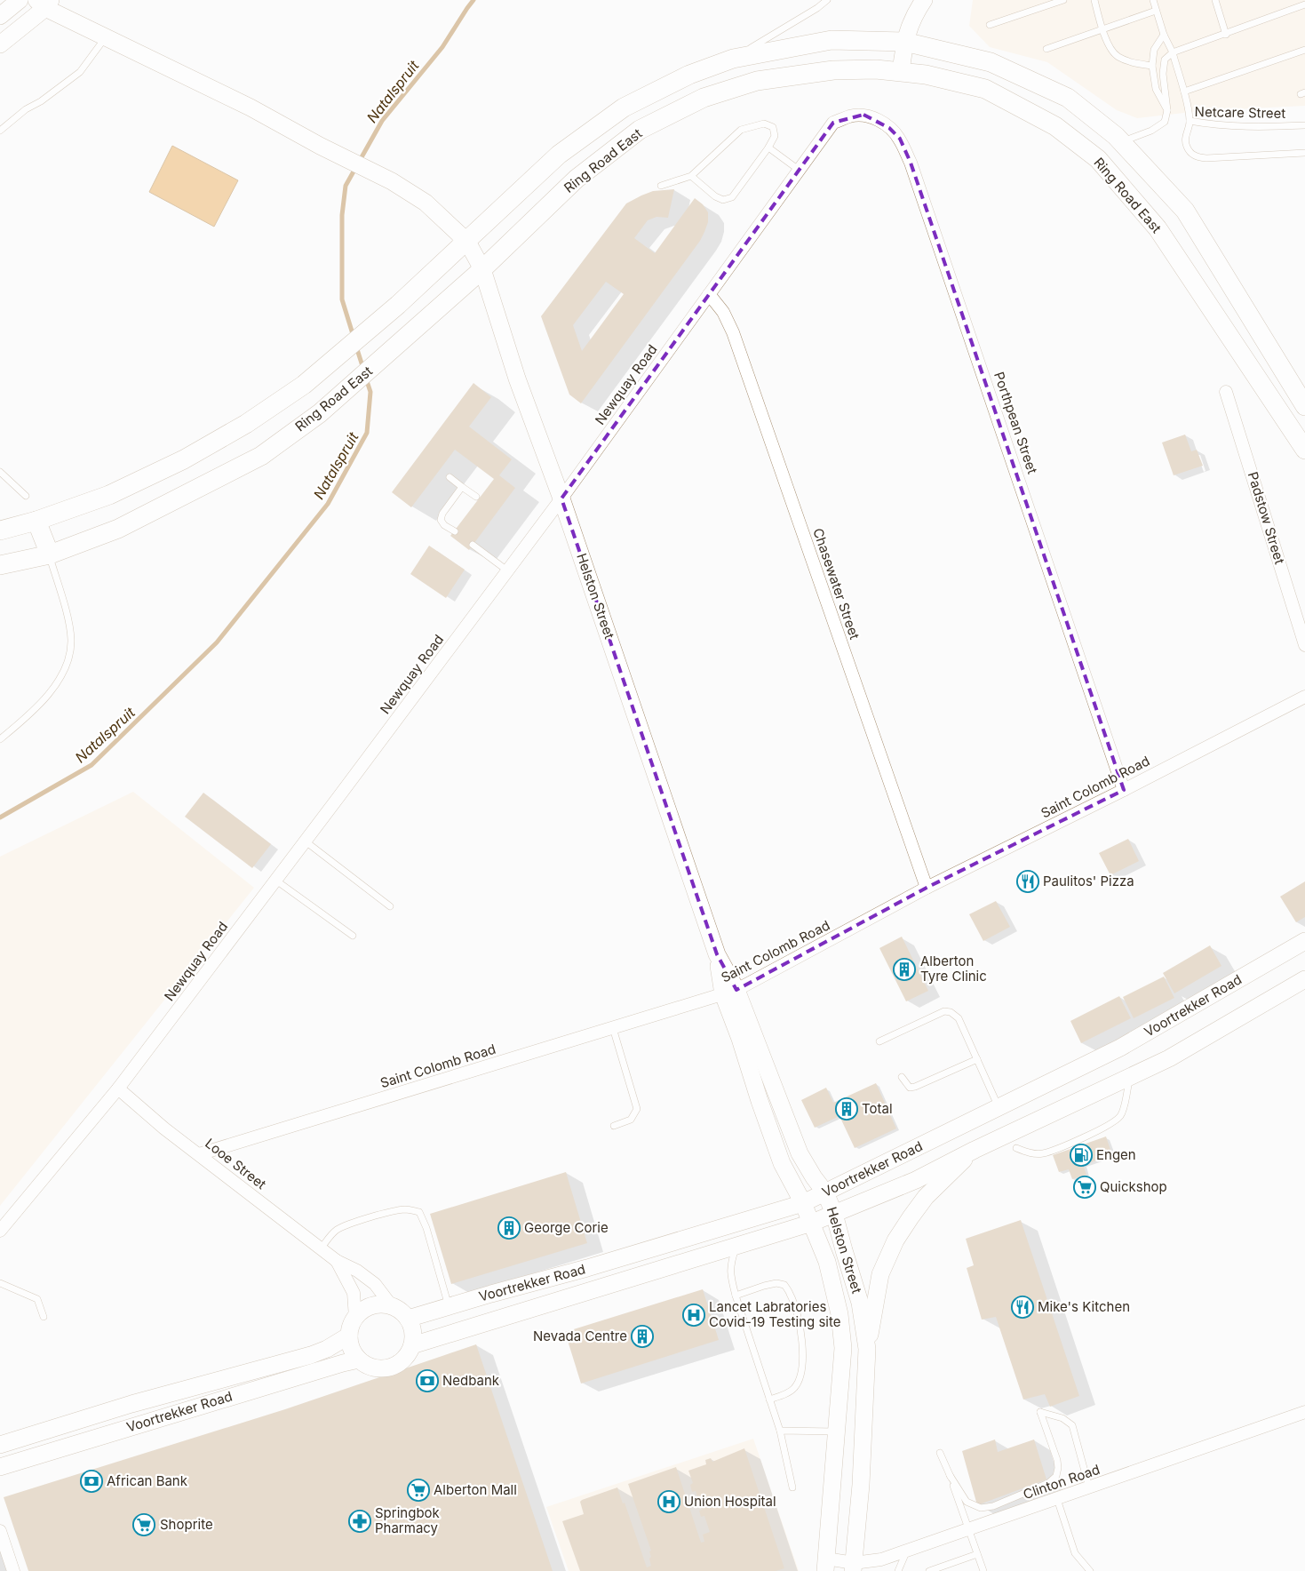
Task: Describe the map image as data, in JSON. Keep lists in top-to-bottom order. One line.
{"streets":{"main road":["Ring Road East","Helston Street","Voortrekker Road"],"street":["Newquay Road","Porthpean Street","Padstow Street","Chasewater Street","Saint Colomb Road","Looe Street","Clinton Road"],"lane":["Netcare Street"]},"crossings":[["Ring Road East","Helston Street"],["Newquay Road","Porthpean Street"],["Newquay Road","Chasewater Street"],["Newquay Road","Helston Street"],["Newquay Road","Looe Street"],["Porthpean Street","Saint Colomb Road"],["Chasewater Street","Saint Colomb Road"],["Helston Street","Saint Colomb Road"],["Helston Street","Voortrekker Road"],["Helston Street","Clinton Road"],["Saint Colomb Road","Looe Street"],["Voortrekker Road","Looe Street"]],"water":["Natalspruit"],"places":{"restaurant":["Paulitos' Pizza","Mike's Kitchen"],"building":["Alberton Tyre Clinic","Total","George Corie","Nevada Centre"],"fuel station":["Engen"],"supermarket":["Quickshop","Alberton Mall","Shoprite"],"hospital":["Lancet Labratories Covid-19 Testing site","Union Hospital"],"bank":["Nedbank","African Bank"],"pharmacy":["Springbok Pharmacy"]}}
